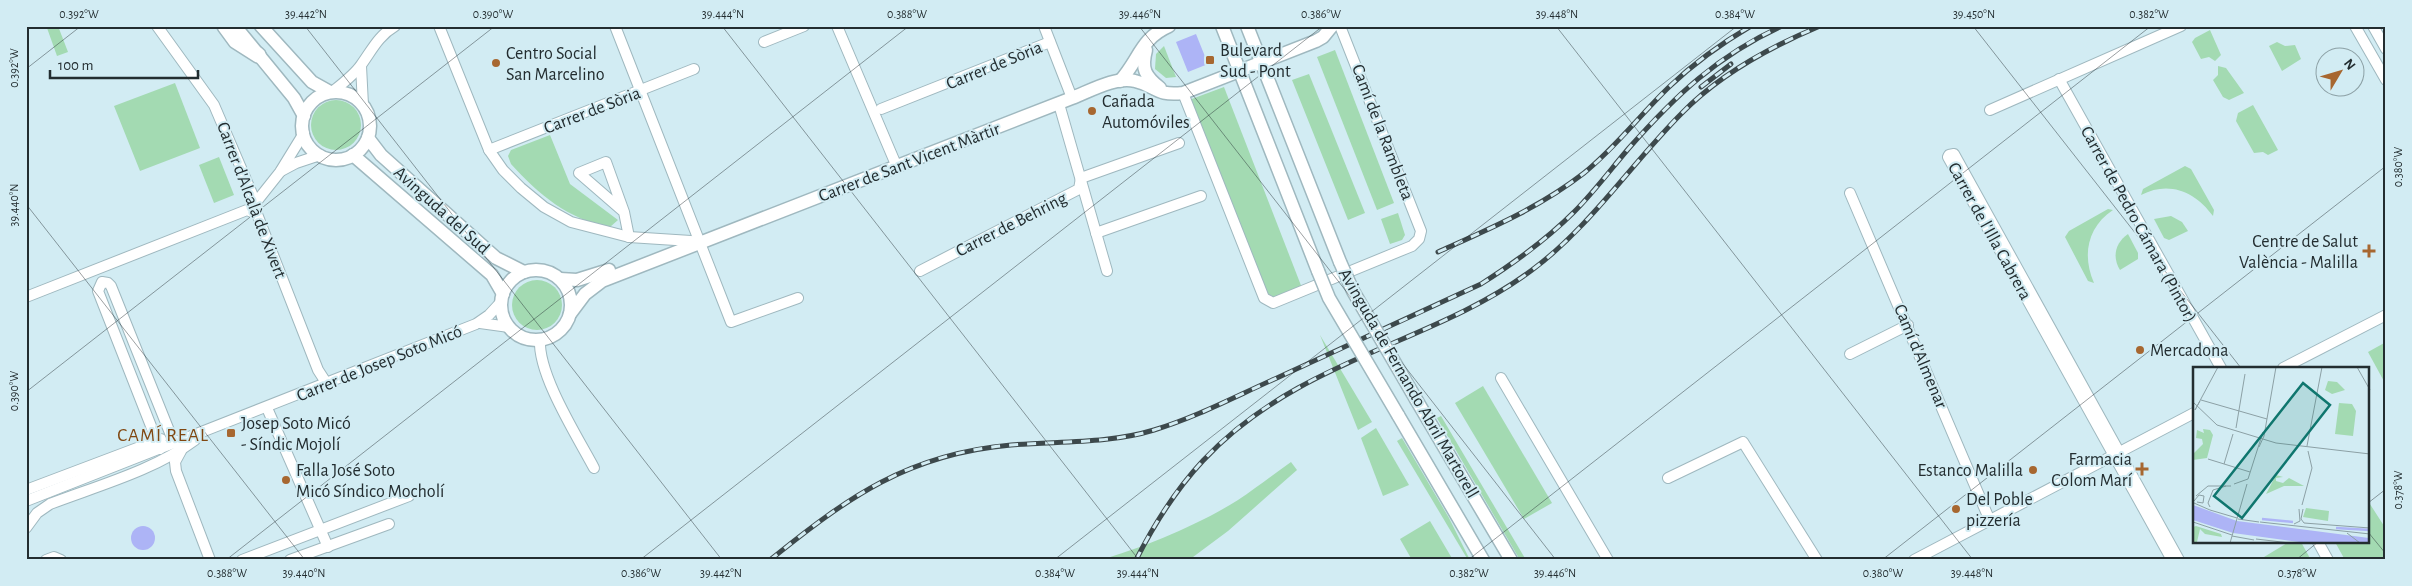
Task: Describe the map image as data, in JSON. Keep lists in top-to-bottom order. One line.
{"streets":{"main road":["Carrer de Sant Vicent Màrtir","Avinguda del Sud","Avinguda de Fernando Abril Martorell"],"street":["Carrer de Sòria","Camí de la Rambleta","Carrer d'Alcalà de Xivert","Carrer de Behring","Carrer de Pedro Cámara (Pintor)","Carrer de l'Illa Cabrera","Camí d'Almenar","Carrer de Josep Soto Micó"]},"crossings":[["Camí de la Rambleta","Carrer de Sant Vicent Màrtir"],["Carrer de Sant Vicent Màrtir","Avinguda del Sud"],["Carrer de Sant Vicent Màrtir","Carrer de Josep Soto Micó"],["Carrer de Sant Vicent Màrtir","Avinguda de Fernando Abril Martorell"],["Carrer d'Alcalà de Xivert","Carrer de Josep Soto Micó"],["Avinguda del Sud","Carrer de Josep Soto Micó"]],"districts":["CAMÍ REAL"],"places":{"transit":["Bulevard Sud - Pont","Josep Soto Micó - Síndic Mojolí"],"other":["Centro Social San Marcelino","Cañada Automóviles","Mercadona","Estanco Malilla","Falla José Soto Micó Síndico Mocholí","Del Poble pizzería"],"health":["Centre de Salut València - Malilla","Farmacia Colom Marí"]},"scale_bar":"100 m","north":"top right","coordinates":["0.392°W","39.442°N","0.390°W","39.444°N","0.388°W","39.446°N","0.386°W","39.448°N","0.384°W","39.450°N","0.382°W","0.380°W","39.440°N","0.378°W"]}
